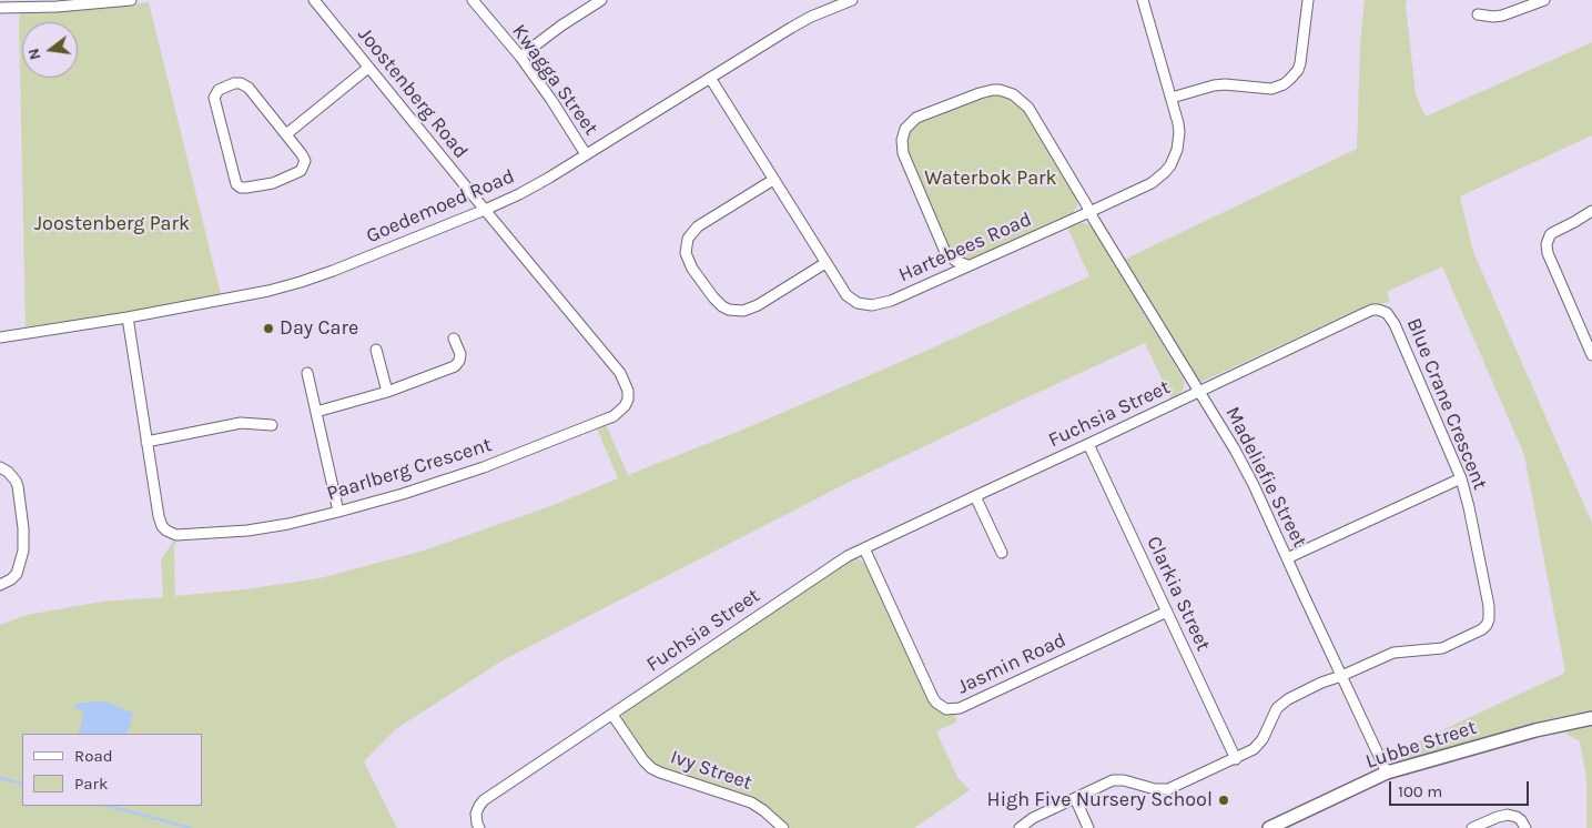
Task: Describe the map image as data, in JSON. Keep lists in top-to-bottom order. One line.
{"streets":{"main road":["Lubbe Street"],"street":["Kwagga Street","Joostenberg Road","Goedemoed Road","Hartebees Road","Blue Crane Crescent","Fuchsia Street","Paarlberg Crescent","Madeliefie Street","Clarkia Street","Jasmin Road","Ivy Street"]},"crossings":[["Kwagga Street","Goedemoed Road"],["Joostenberg Road","Goedemoed Road"],["Joostenberg Road","Paarlberg Crescent"],["Goedemoed Road","Hartebees Road"],["Goedemoed Road","Paarlberg Crescent"],["Hartebees Road","Madeliefie Street"],["Blue Crane Crescent","Fuchsia Street"],["Blue Crane Crescent","Madeliefie Street"],["Fuchsia Street","Madeliefie Street"],["Fuchsia Street","Clarkia Street"],["Fuchsia Street","Jasmin Road"],["Fuchsia Street","Ivy Street"],["Madeliefie Street","Lubbe Street"],["Clarkia Street","Jasmin Road"]],"parks":["Waterbok Park","Joostenberg Park"],"places":["Day Care","High Five Nursery School"],"legend":["Road","Park"],"scale_bar":"100 m","north":"left"}
